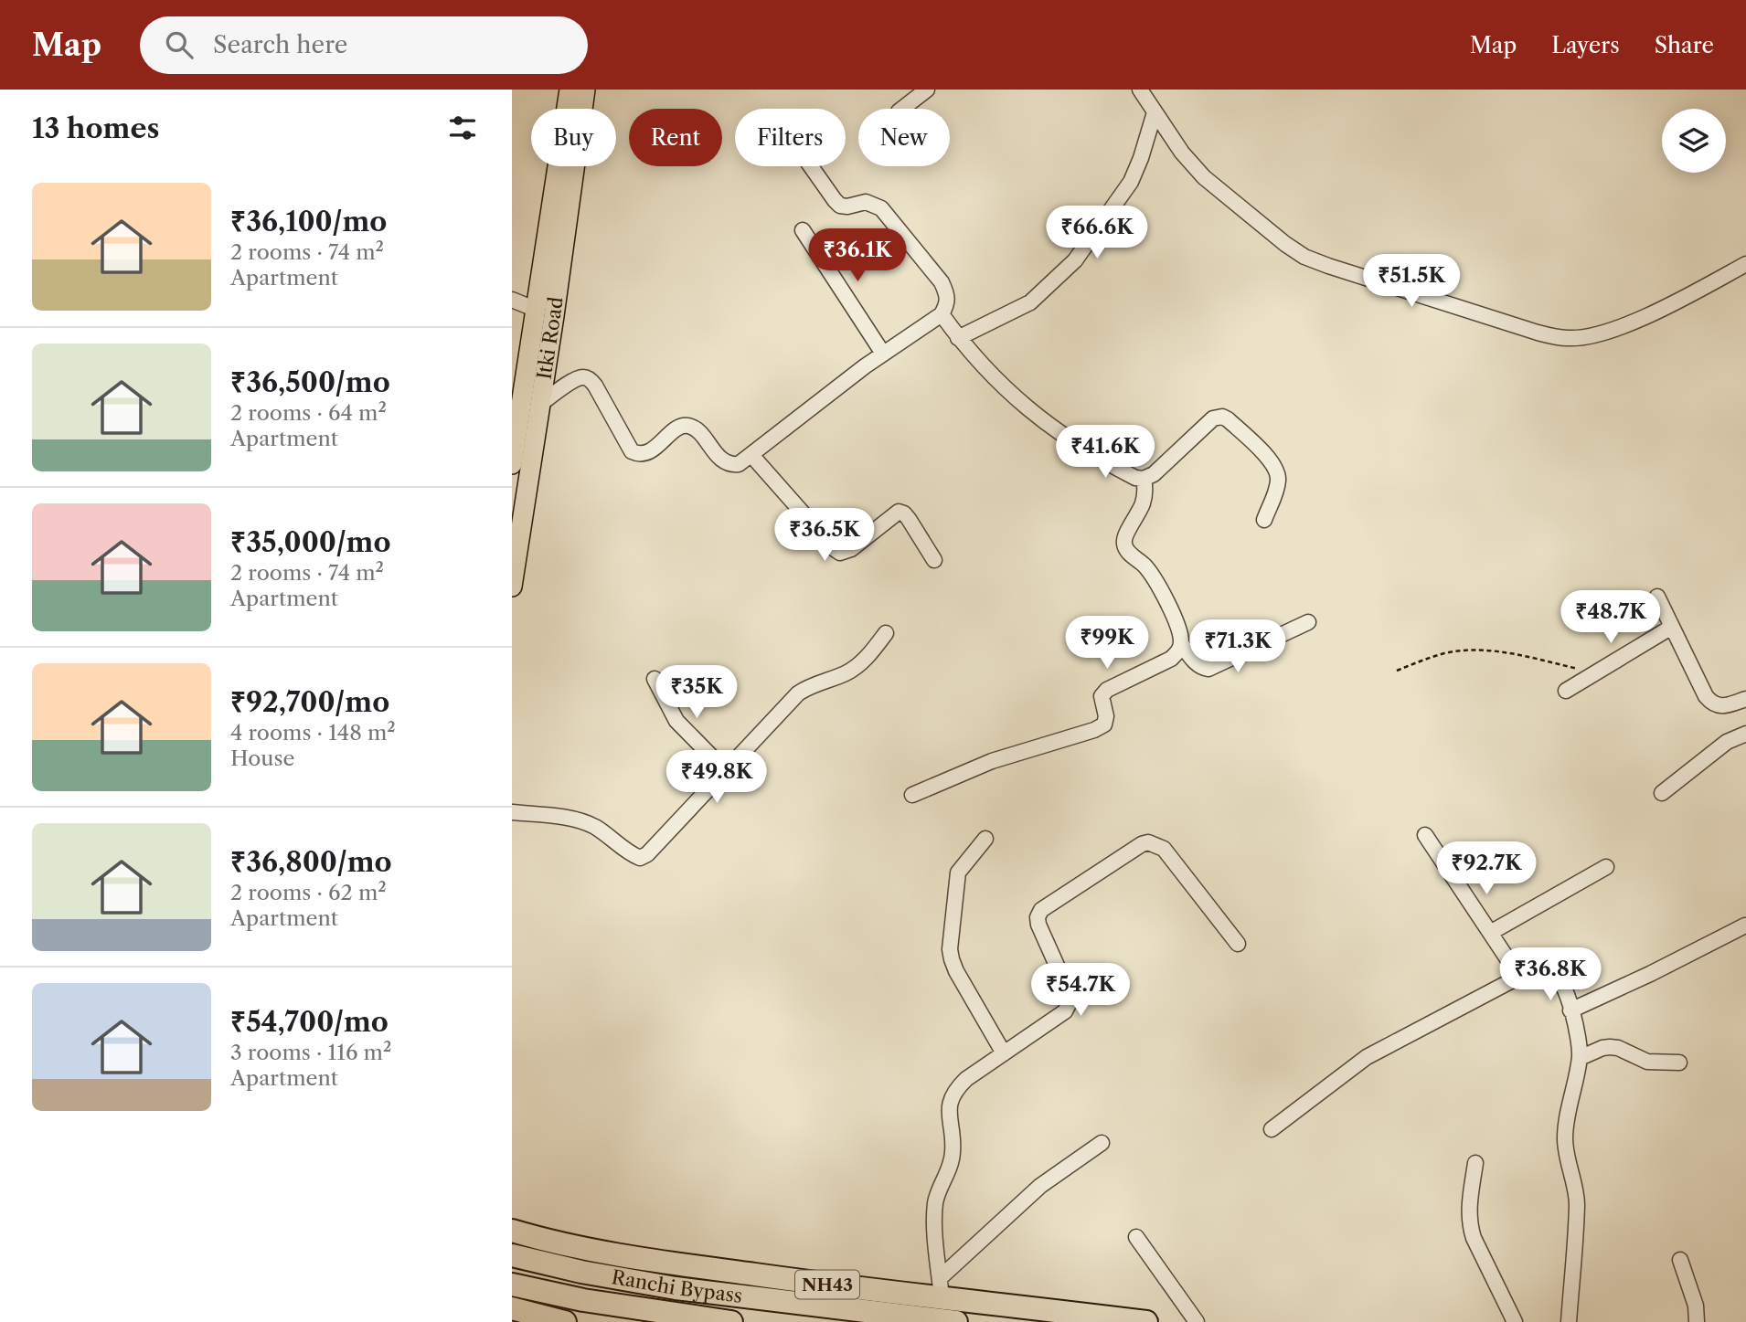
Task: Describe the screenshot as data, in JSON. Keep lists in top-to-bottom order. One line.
{"streets":{"highway":["NH43","Ranchi Bypass"],"main road":["Itki Road"]},"page":{"header":"Map","search":"Search here","nav":["Map","Layers","Share"],"heading":"13 homes","chip":["Buy","Rent","Filters","New"],"list":[{"name":"₹36,100/mo","note":"2 rooms · 74 m² · Apartment"},{"name":"₹36,500/mo","note":"2 rooms · 64 m² · Apartment"},{"name":"₹35,000/mo","note":"2 rooms · 74 m² · Apartment"},{"name":"₹92,700/mo","note":"4 rooms · 148 m² · House"},{"name":"₹36,800/mo","note":"2 rooms · 62 m² · Apartment"},{"name":"₹54,700/mo","note":"3 rooms · 116 m² · Apartment"}],"price":["₹66.6K","₹36.1K","₹51.5K","₹41.6K","₹36.5K","₹48.7K","₹99K","₹71.3K","₹35K","₹49.8K","₹92.7K","₹36.8K","₹54.7K"]}}
